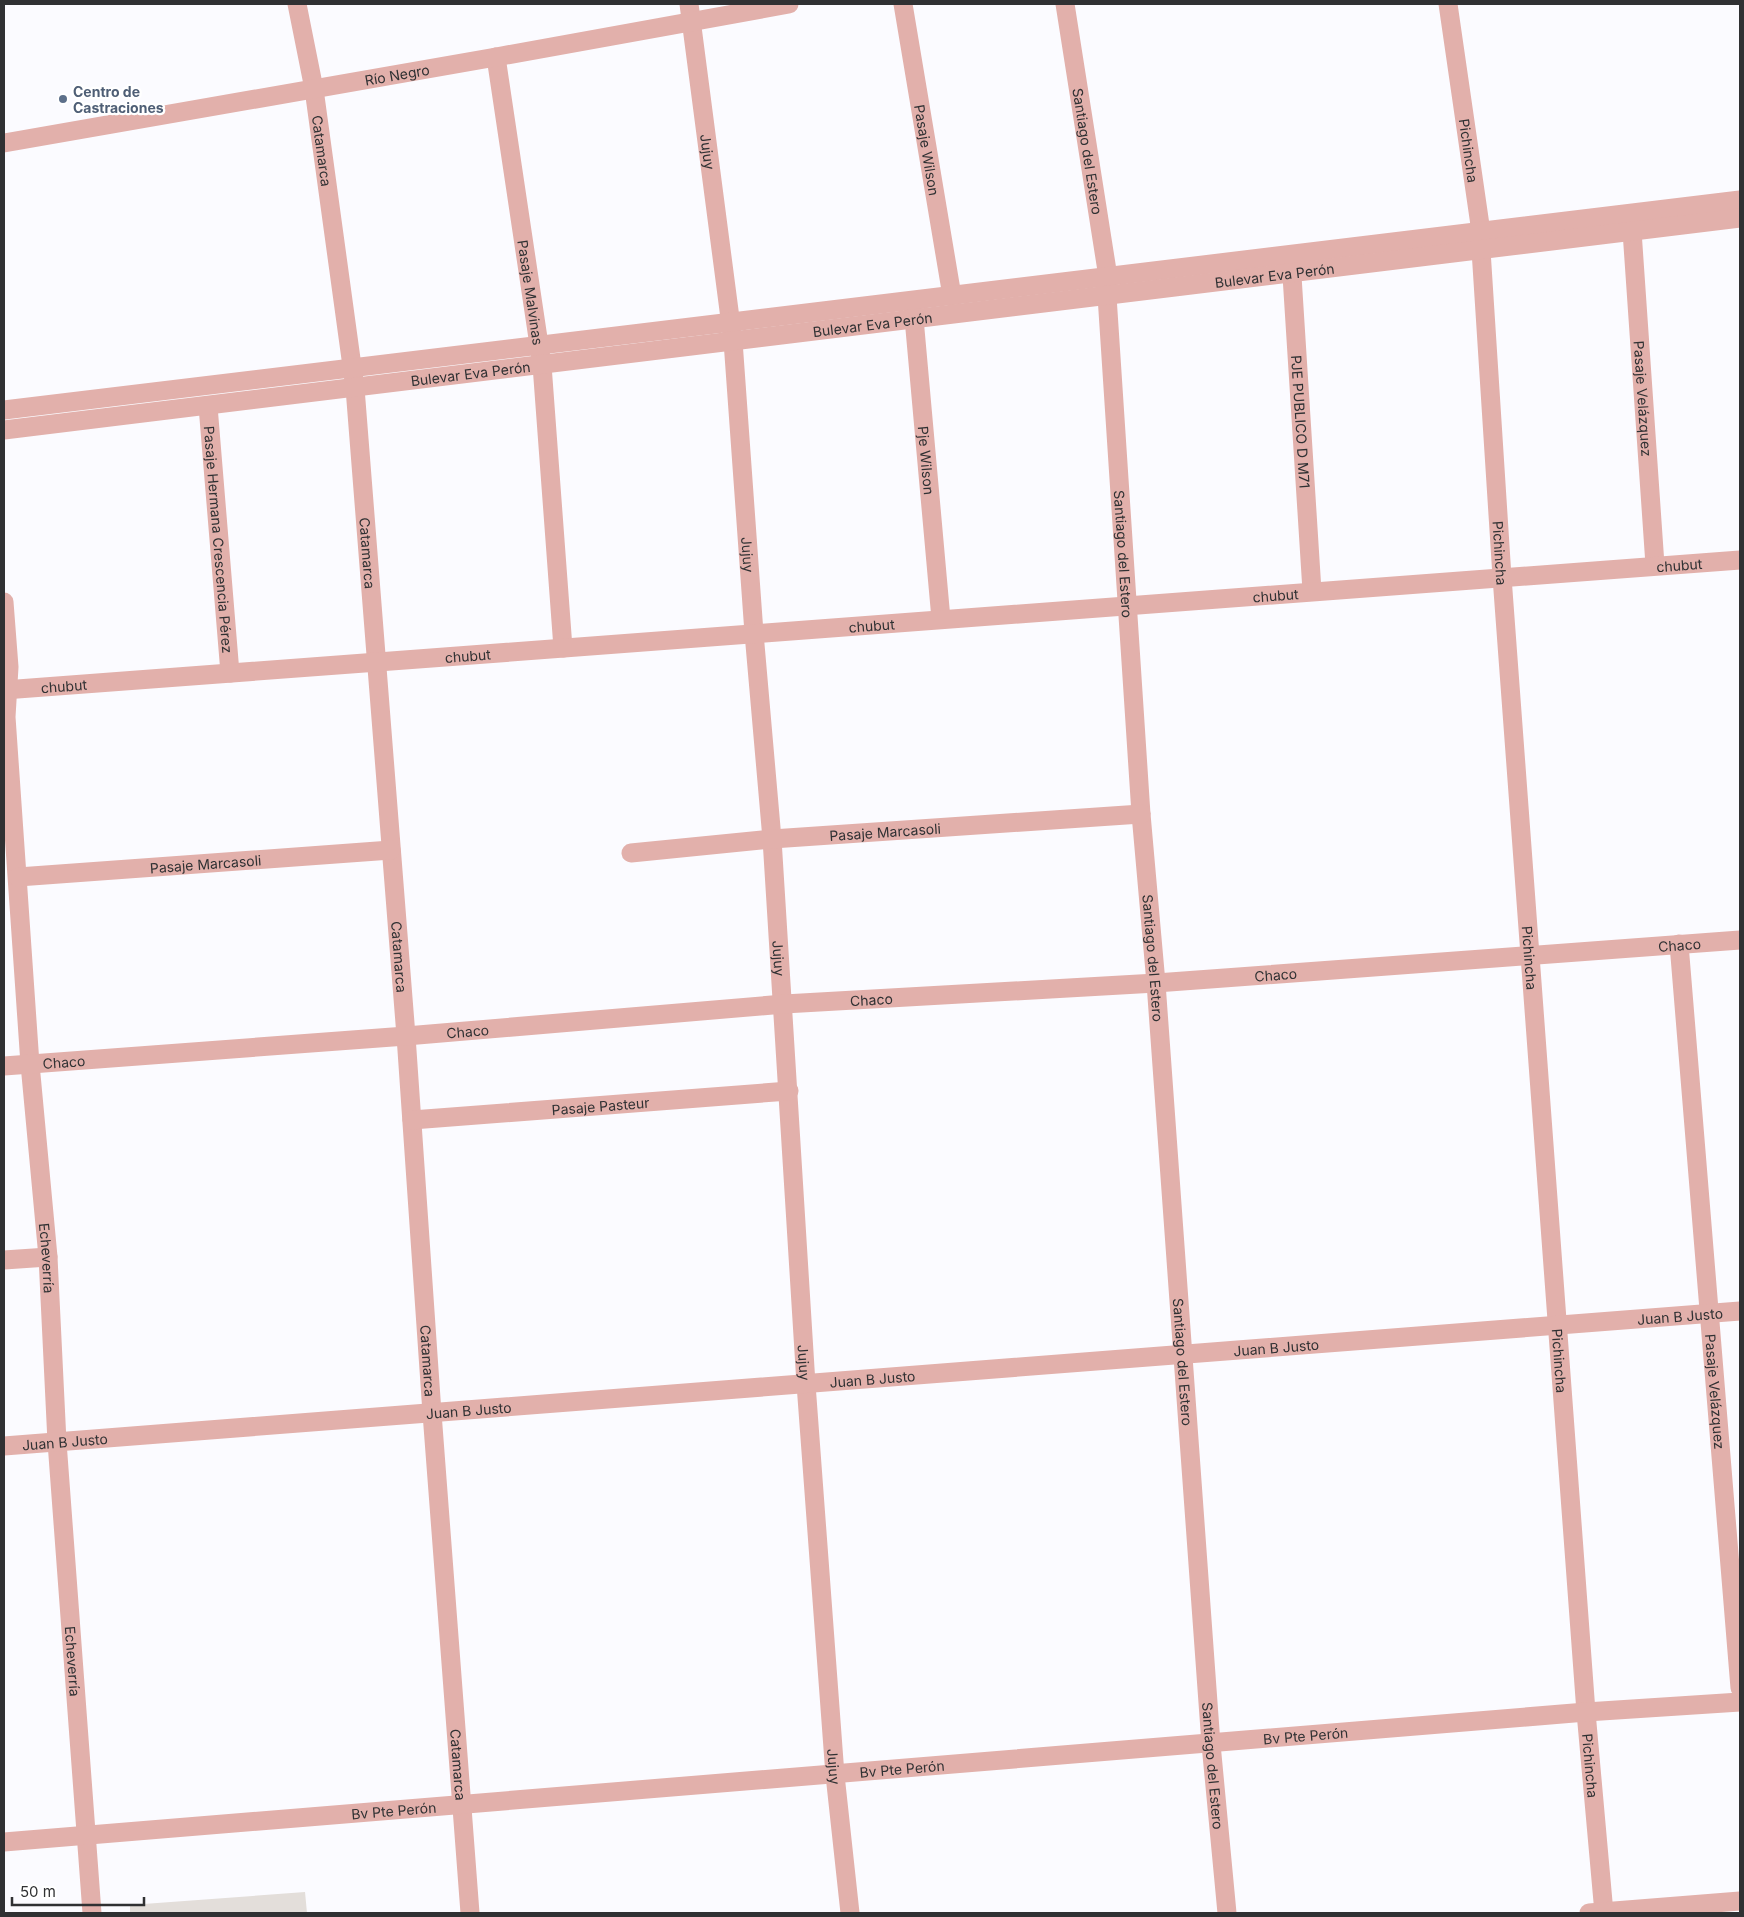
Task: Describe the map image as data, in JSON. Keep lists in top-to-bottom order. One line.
{"streets":{"street":["Río Negro","Pasaje Wilson","Pichincha","Catamarca","Jujuy","Santiago del Estero","Bulevar Eva Perón","Pasaje Malvinas","Pasaje Velázquez","PJE PUBLICO D M71","Pje Wilson","Pasaje Hermana Crescencia Pérez","chubut","Pasaje Marcasoli","Chaco","Pasaje Pasteur","Echeverría","Juan B Justo","Bv Pte Perón"]},"crossings":[["Río Negro","Catamarca"],["Río Negro","Jujuy"],["Río Negro","Pasaje Malvinas"],["Pasaje Wilson","Bulevar Eva Perón"],["Pichincha","Bulevar Eva Perón"],["Pichincha","chubut"],["Pichincha","Chaco"],["Pichincha","Juan B Justo"],["Pichincha","Bv Pte Perón"],["Catamarca","Bulevar Eva Perón"],["Catamarca","chubut"],["Catamarca","Pasaje Marcasoli"],["Catamarca","Chaco"],["Catamarca","Pasaje Pasteur"],["Catamarca","Juan B Justo"],["Catamarca","Bv Pte Perón"],["Jujuy","Bulevar Eva Perón"],["Jujuy","chubut"],["Jujuy","Pasaje Marcasoli"],["Jujuy","Chaco"],["Jujuy","Pasaje Pasteur"],["Jujuy","Juan B Justo"],["Jujuy","Bv Pte Perón"],["Santiago del Estero","Bulevar Eva Perón"],["Santiago del Estero","chubut"],["Santiago del Estero","Pasaje Marcasoli"],["Santiago del Estero","Chaco"],["Santiago del Estero","Juan B Justo"],["Santiago del Estero","Bv Pte Perón"],["Bulevar Eva Perón","Pasaje Malvinas"],["Bulevar Eva Perón","Pasaje Velázquez"],["Bulevar Eva Perón","PJE PUBLICO D M71"],["Bulevar Eva Perón","Pje Wilson"],["Bulevar Eva Perón","Pasaje Hermana Crescencia Pérez"],["Pasaje Malvinas","chubut"],["Pasaje Velázquez","chubut"],["Pasaje Velázquez","Chaco"],["Pasaje Velázquez","Juan B Justo"],["PJE PUBLICO D M71","chubut"],["Pje Wilson","chubut"],["Pasaje Hermana Crescencia Pérez","chubut"],["chubut","Echeverría"],["Pasaje Marcasoli","Echeverría"],["Chaco","Echeverría"],["Echeverría","Juan B Justo"],["Echeverría","Bv Pte Perón"]],"places":["Centro de Castraciones"],"scale_bar":"50 m"}
